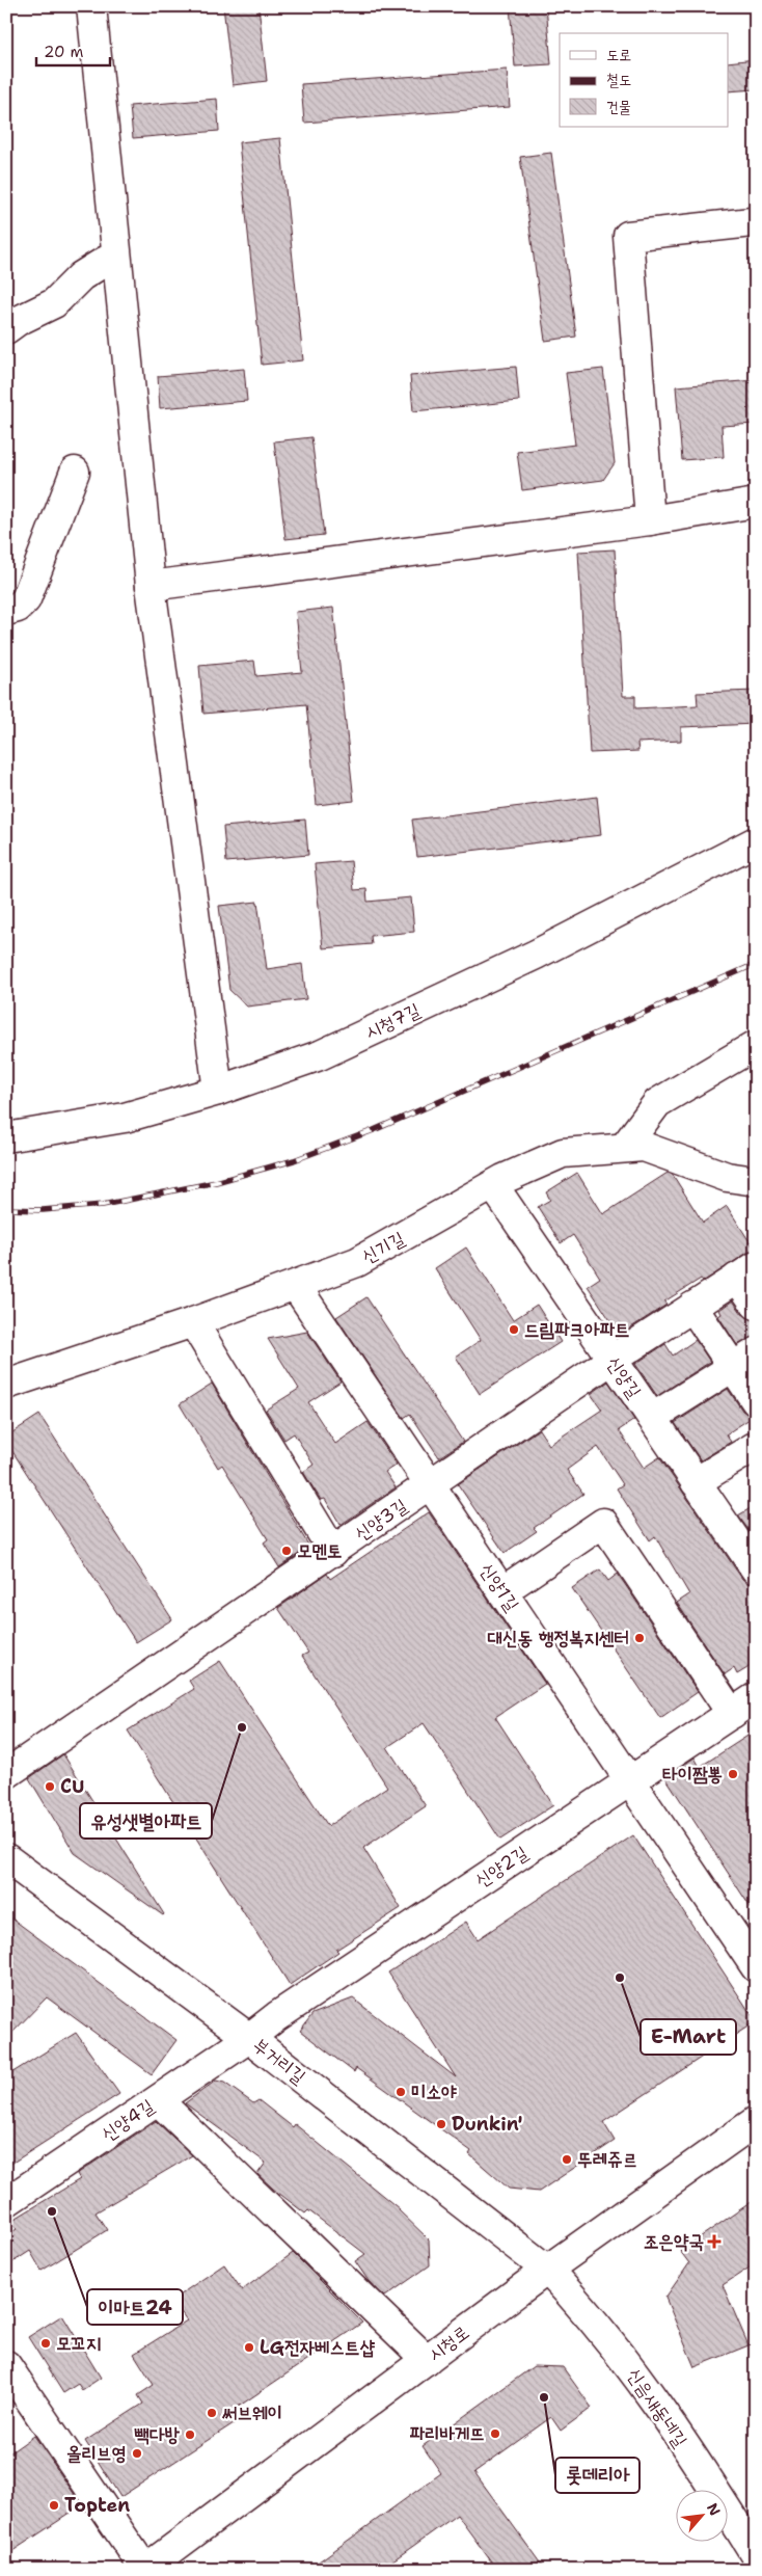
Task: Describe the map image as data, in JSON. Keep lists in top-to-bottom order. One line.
{"streets":{"street":["시청7길","신기길","신양길","신양3길","신양1길","신양2길","부거리길","신양4길","시청로","신음새동네길"]},"crossings":[["신기길","신양길"],["신기길","신양1길"],["신양길","신양3길"],["신양3길","신양1길"],["신양1길","신양2길"],["신양2길","부거리길"],["신양2길","신양4길"],["부거리길","신양4길"],["부거리길","시청로"],["부거리길","신음새동네길"],["시청로","신음새동네길"]],"places":{"other":["드림파크아파트","모멘토","대신동 행정복지센터","유성샛별아파트","타이짬뽕","CU","E-Mart","미소야","Dunkin'","뚜레쥬르","이마트24","모꼬지","LG전자베스트샵","롯데리아","써브웨이","파리바게뜨","빽다방","올리브영","Topten"],"health":["조은약국"]},"legend":["도로","철도","건물"],"scale_bar":"20 m","north":"top right"}
